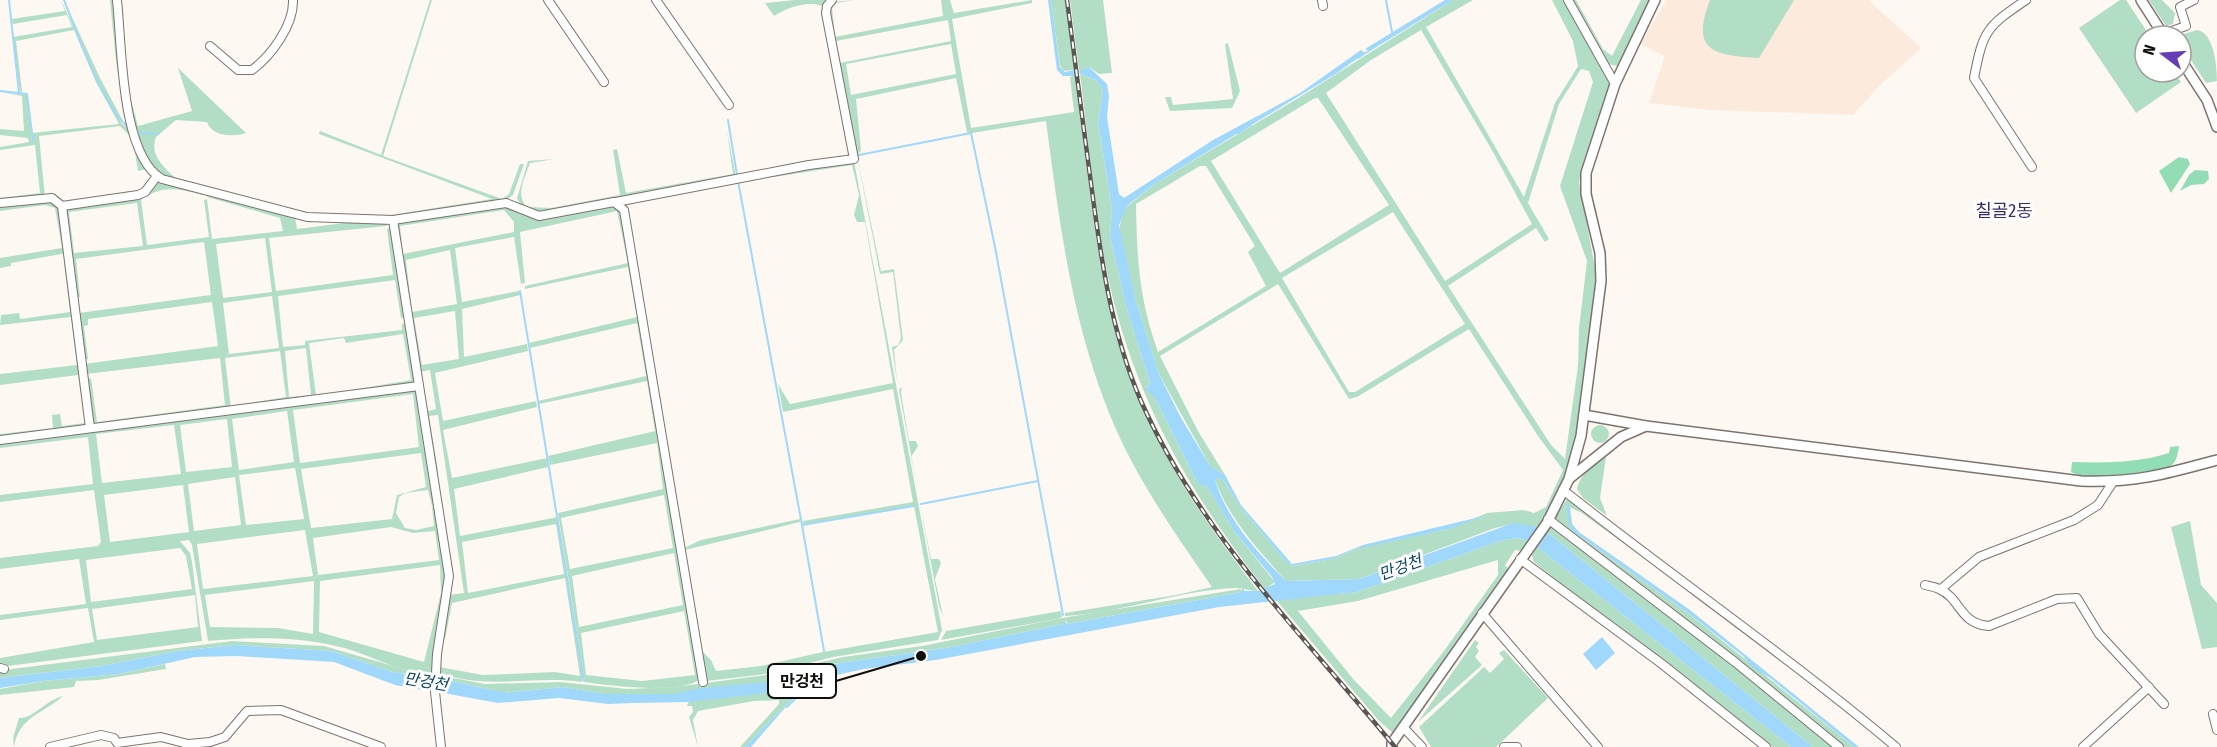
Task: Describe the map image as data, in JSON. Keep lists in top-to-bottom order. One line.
{"districts":["칠골2동"],"water":["만겅천"],"places":["만겅천"],"north":"left"}
